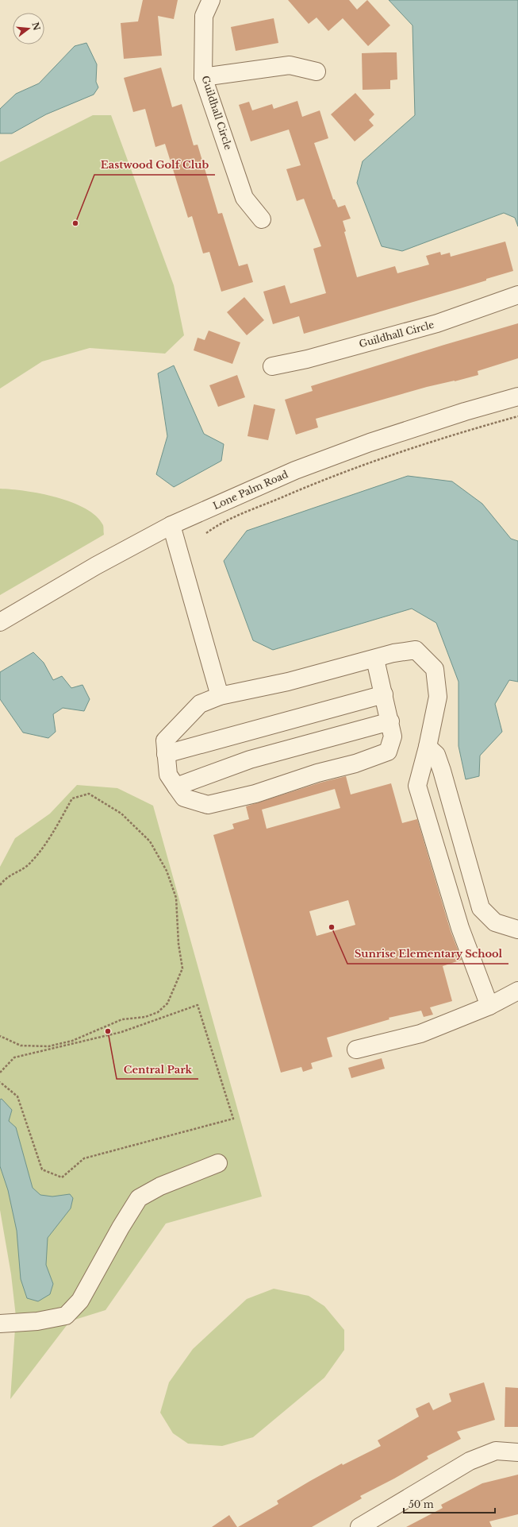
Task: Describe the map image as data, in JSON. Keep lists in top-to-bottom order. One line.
{"streets":{"street":["Guildhall Circle","Lone Palm Road"]},"places":["Eastwood Golf Club","Sunrise Elementary School","Central Park"],"scale_bar":"50 m","north":"right"}
